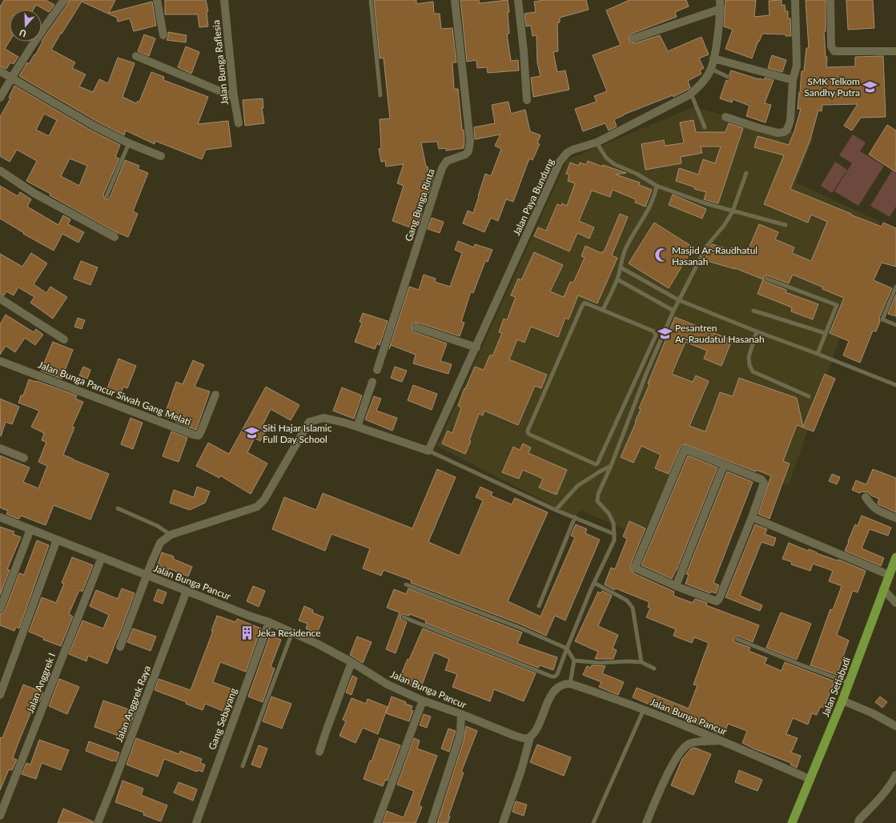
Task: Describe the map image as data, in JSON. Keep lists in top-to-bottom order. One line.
{"streets":{"main road":["Jalan Setiabudi"],"street":["Jalan Bunga Raflesia","Jalan Paya Bundung","Gang Bunga Rinta","Jalan Bunga Pancur Siwah Gang Melati","Jalan Bunga Pancur","Jalan Anggrek I","Jalan Anggrek Raya","Gang Sebayang"]},"crossings":[["Jalan Bunga Pancur","Jalan Anggrek I"],["Jalan Bunga Pancur","Jalan Setiabudi"],["Jalan Bunga Pancur","Jalan Anggrek Raya"],["Jalan Bunga Pancur","Gang Sebayang"]],"places":{"school or university":["SMK Telkom Sandhy Putra","Pesantren Ar-Raudatul Hasanah","Siti Hajar Islamic Full Day School"],"mosque":["Masjid Ar-Raudhatul Hasanah"],"building":["Jeka Residence"]},"north":"bottom"}
